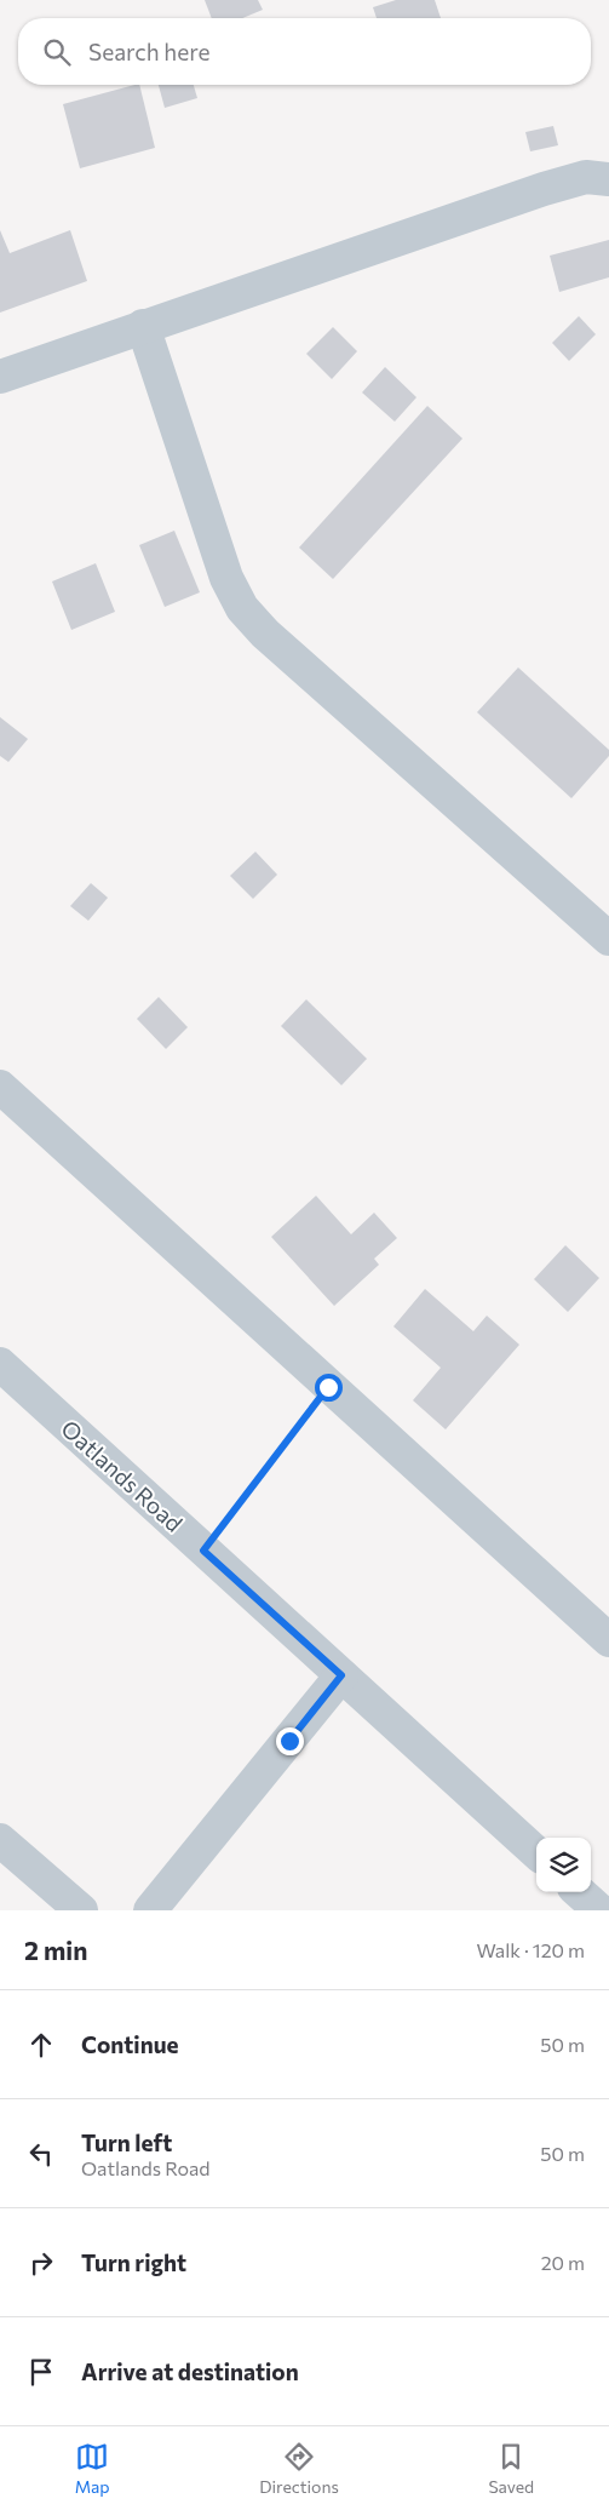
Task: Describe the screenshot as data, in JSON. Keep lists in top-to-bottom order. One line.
{"streets":{"street":["Oatlands Road"]},"page":{"search":"Search here","heading":["2 min","Walk · 120 m"],"list":[["Continue","50 m"],["Turn left","Oatlands Road","50 m"],["Turn right","20 m"],"Arrive at destination"],"nav":["Map","Directions","Saved"]}}
